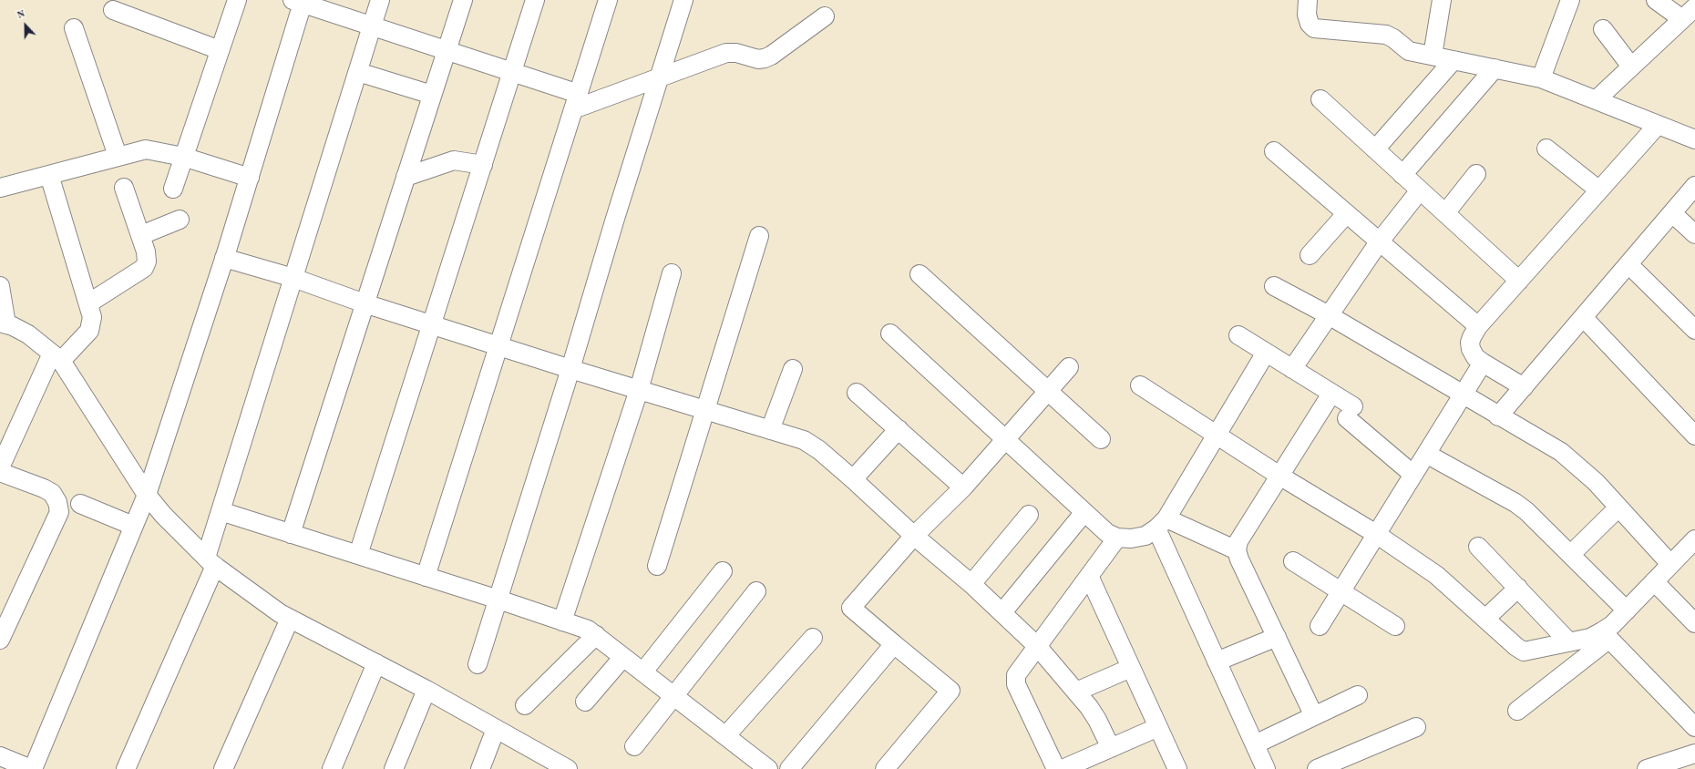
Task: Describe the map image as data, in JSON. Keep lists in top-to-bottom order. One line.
{"north":"top"}
